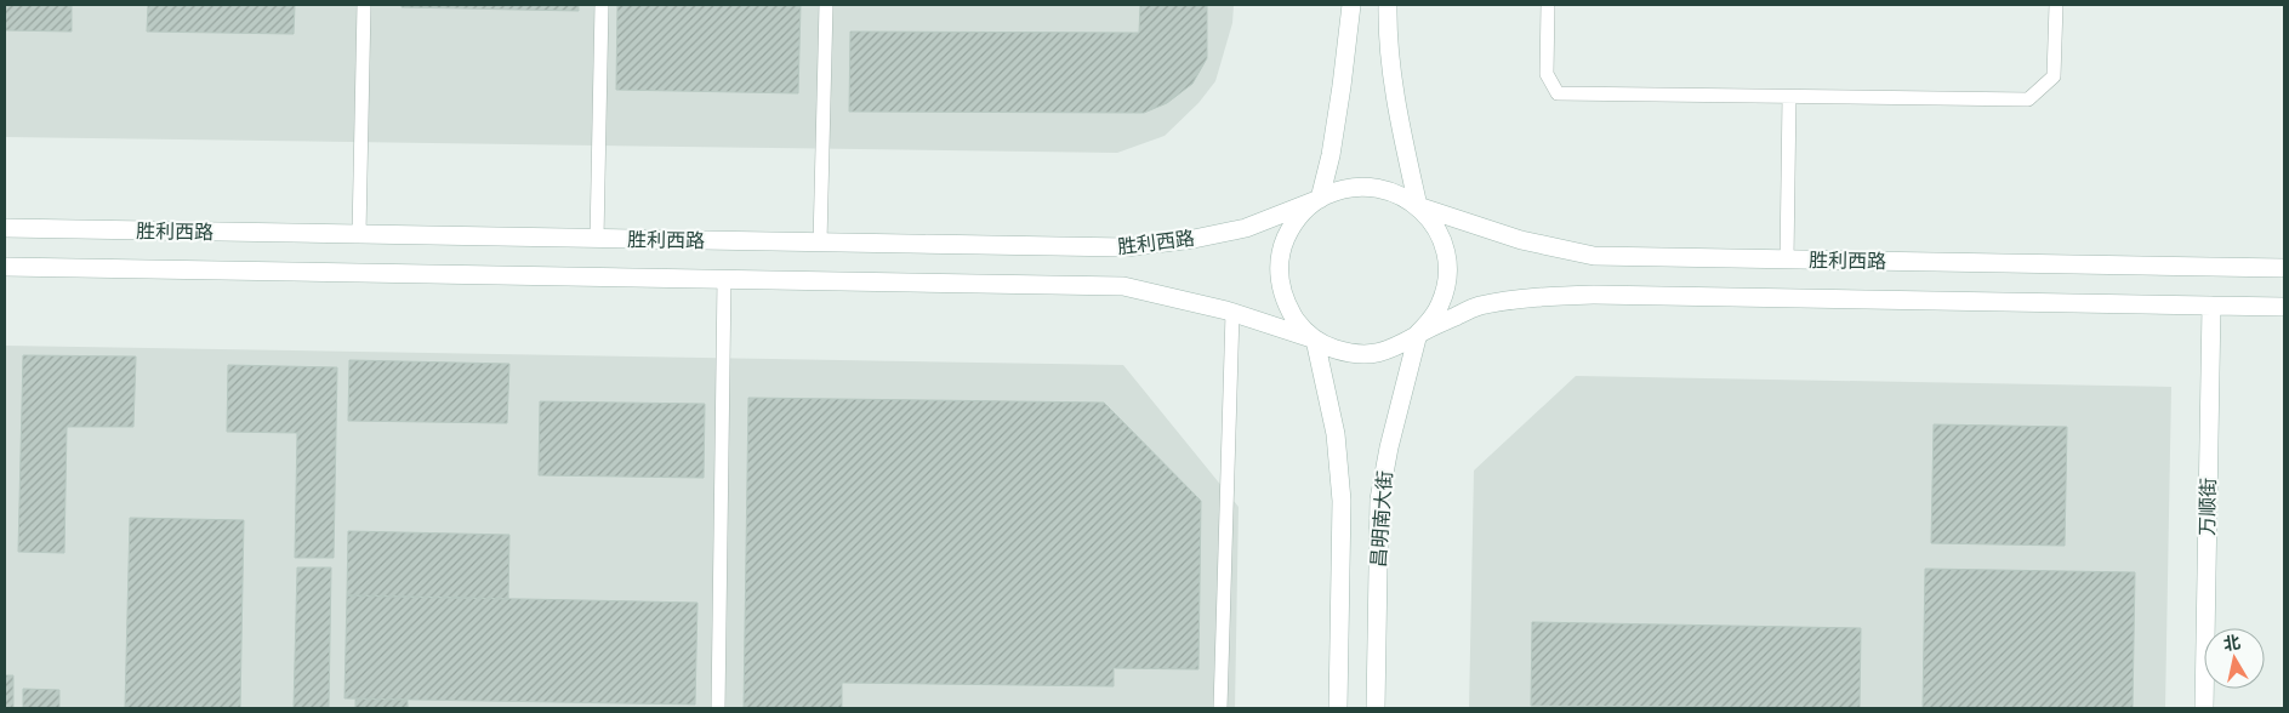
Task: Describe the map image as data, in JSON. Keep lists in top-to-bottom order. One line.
{"streets":{"main road":["胜利西路","万顺街","昌明南大街"]},"crossings":[["胜利西路","万顺街"],["胜利西路","昌明南大街"]],"north":"top"}
